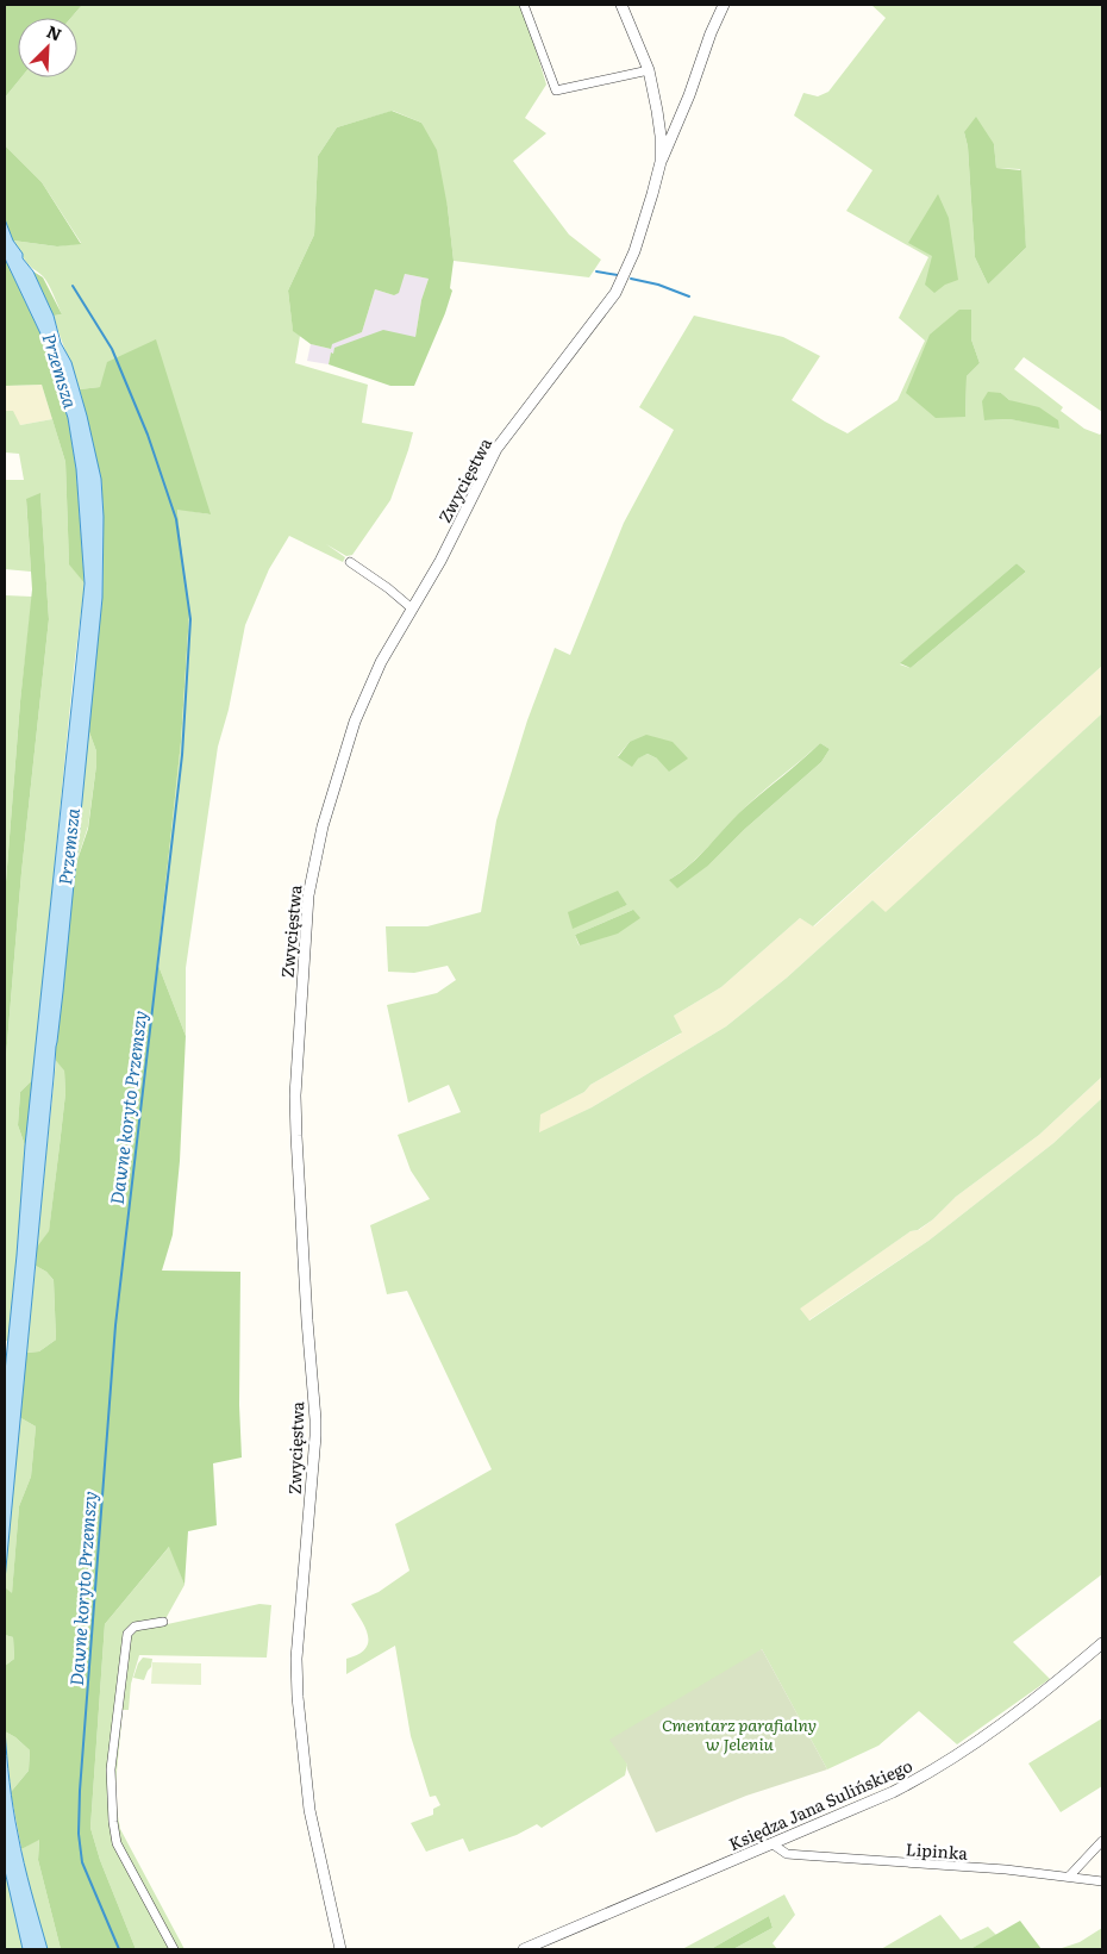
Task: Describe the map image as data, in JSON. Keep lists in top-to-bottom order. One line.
{"streets":{"street":["Zwycięstwa","Księdza Jana Sulińskiego","Lipinka"]},"crossings":[["Księdza Jana Sulińskiego","Lipinka"]],"water":["Przemsza","Dawne koryto Przemszy"],"parks":["Cmentarz parafialny w Jeleniu"],"north":"top right"}
